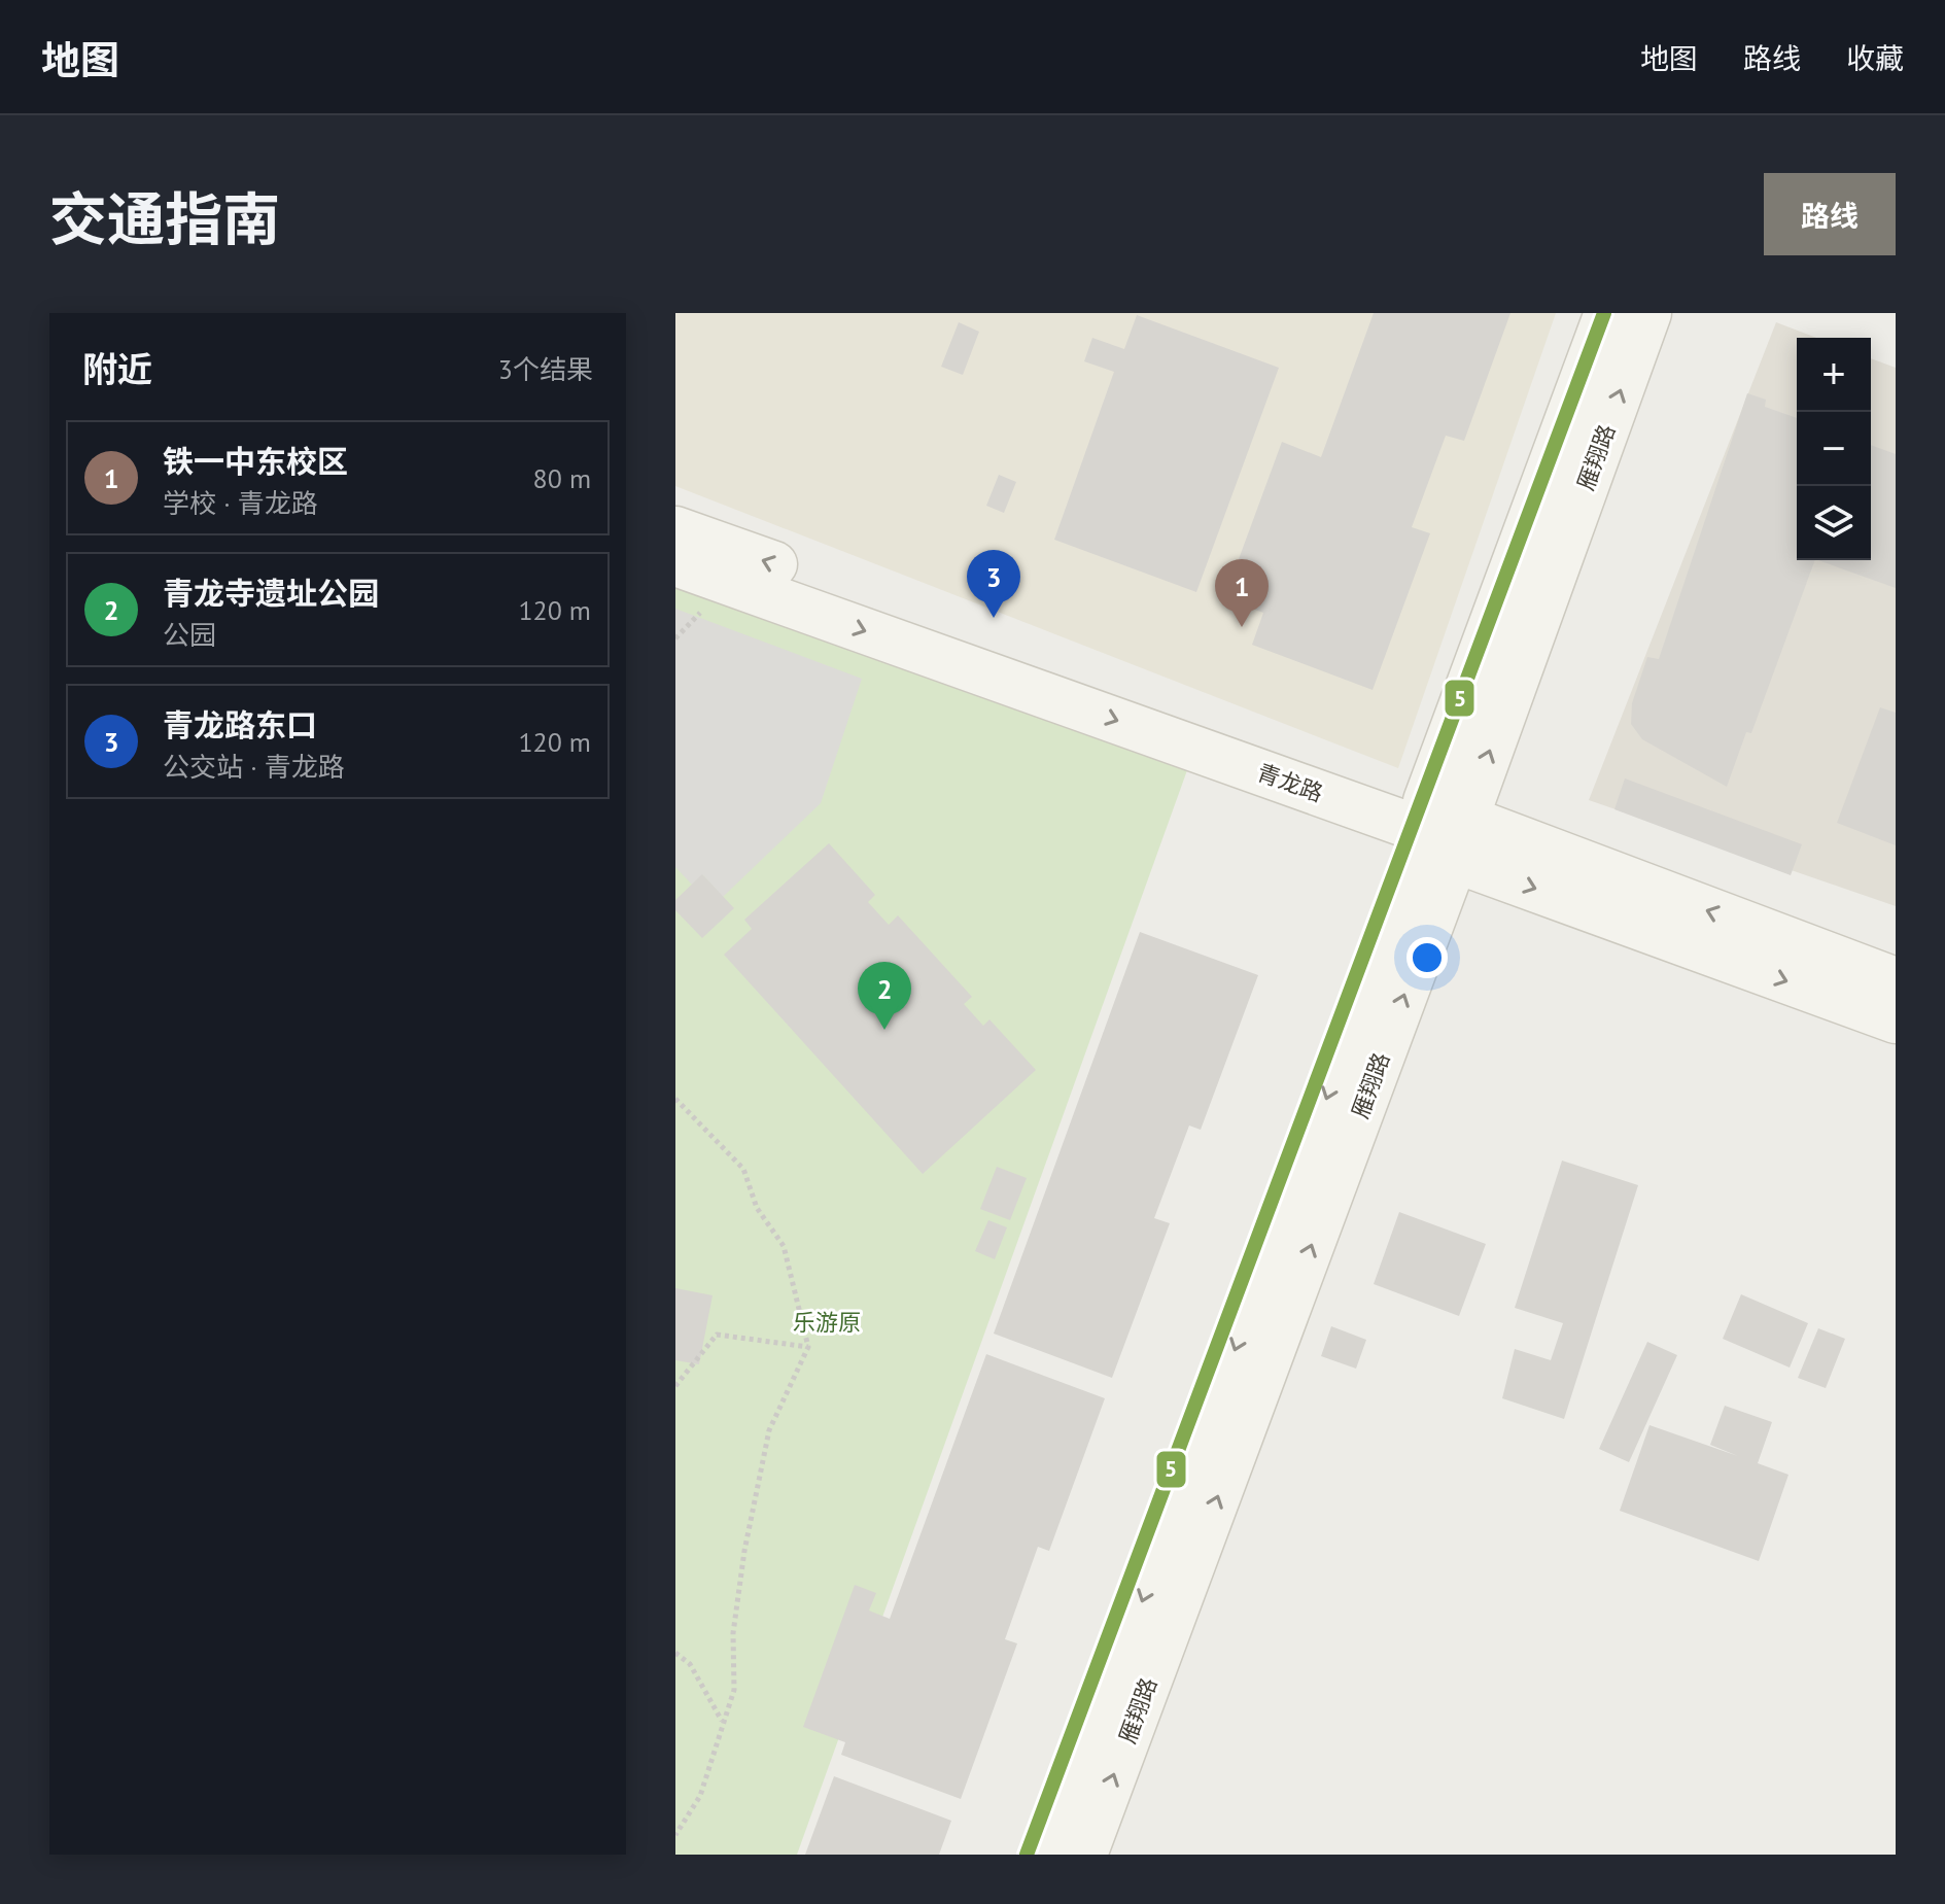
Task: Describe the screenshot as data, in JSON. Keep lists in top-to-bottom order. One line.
{"streets":{"main road":["雁翔路","青龙路"]},"crossings":[["雁翔路","青龙路"]],"parks":["乐游原"],"lines":["transit line 5"],"page":{"header":"地图","nav":["地图","路线","收藏"],"title":"交通指南","buttons":"路线","heading":["附近","3个结果"],"map_buttons":["+","−"],"list":[{"mark":"1","name":"铁一中东校区","note":"学校 · 青龙路","value":"80 m"},{"mark":"2","name":"青龙寺遗址公园","note":"公园","value":"120 m"},{"mark":"3","name":"青龙路东口","note":"公交站 · 青龙路","value":"120 m"}],"pins":["3","1","2"]}}
